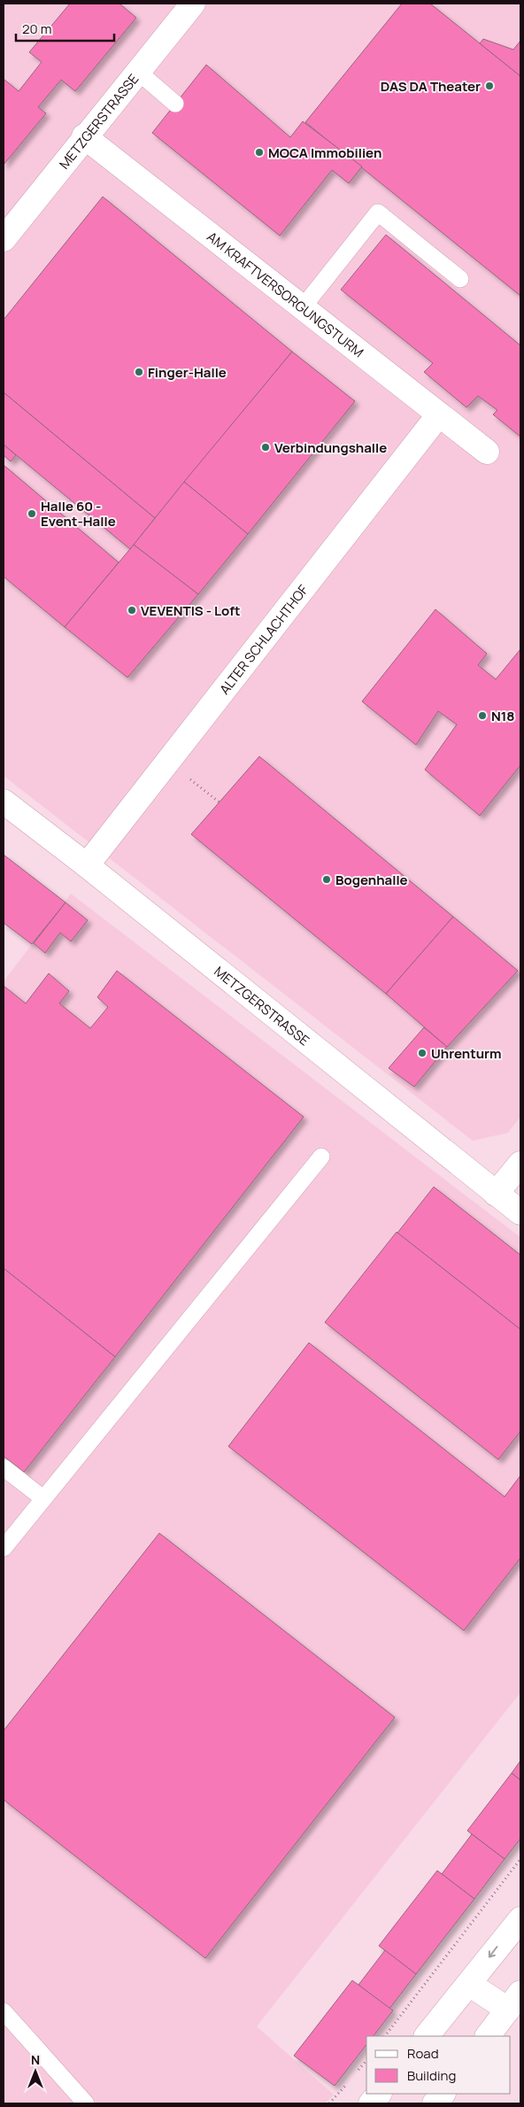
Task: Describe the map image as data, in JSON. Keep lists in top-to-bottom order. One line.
{"streets":{"street":["METZGERSTRASSE","AM KRAFTVERSORGUNGSTURM","ALTER SCHLACHTHOF"]},"crossings":[["METZGERSTRASSE","AM KRAFTVERSORGUNGSTURM"],["METZGERSTRASSE","ALTER SCHLACHTHOF"],["AM KRAFTVERSORGUNGSTURM","ALTER SCHLACHTHOF"]],"places":["DAS DA Theater","MOCA Immobilien","Finger-Halle","Verbindungshalle","Halle 60 - Event-Halle","VEVENTIS - Loft","N18","Bogenhalle","Uhrenturm"],"legend":["Road","Building"],"scale_bar":"20 m","north":"top"}
